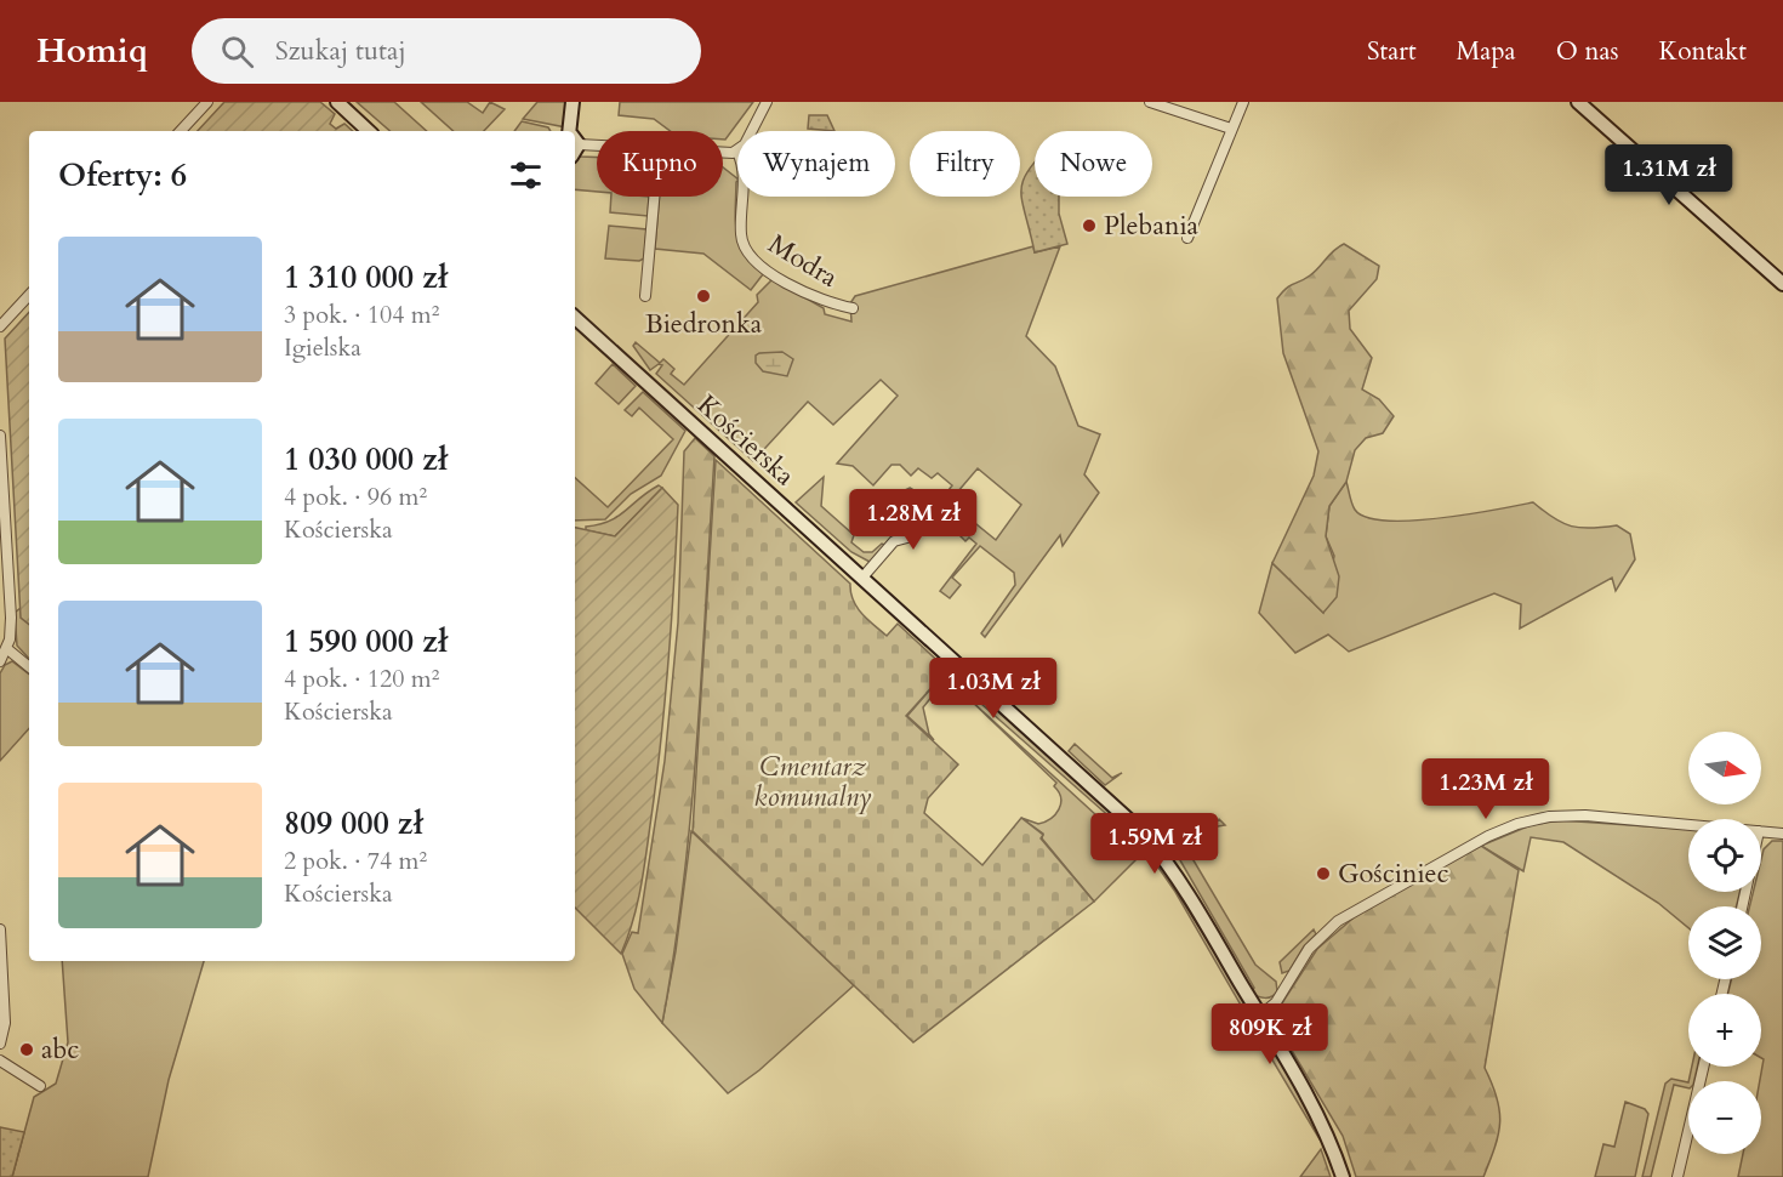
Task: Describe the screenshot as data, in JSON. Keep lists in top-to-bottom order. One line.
{"streets":{"main road":["Kościerska"],"street":["Modra"]},"parks":["Cmentarz komunalny"],"places":["Plebania","Biedronka","Gościniec","abc"],"north":"right","page":{"header":"Homiq","search":"Szukaj tutaj","nav":["Start","Mapa","O nas","Kontakt"],"chip":["Kupno","Wynajem","Filtry","Nowe"],"heading":"Oferty: 6","price":["1.31M zł","1.28M zł","1.03M zł","1.23M zł","1.59M zł","809K zł"],"list":[{"name":"1 310 000 zł","note":"3 pok. · 104 m² · Igielska"},{"name":"1 030 000 zł","note":"4 pok. · 96 m² · Kościerska"},{"name":"1 590 000 zł","note":"4 pok. · 120 m² · Kościerska"},{"name":"809 000 zł","note":"2 pok. · 74 m² · Kościerska"}],"map_buttons":["+","−"]}}
